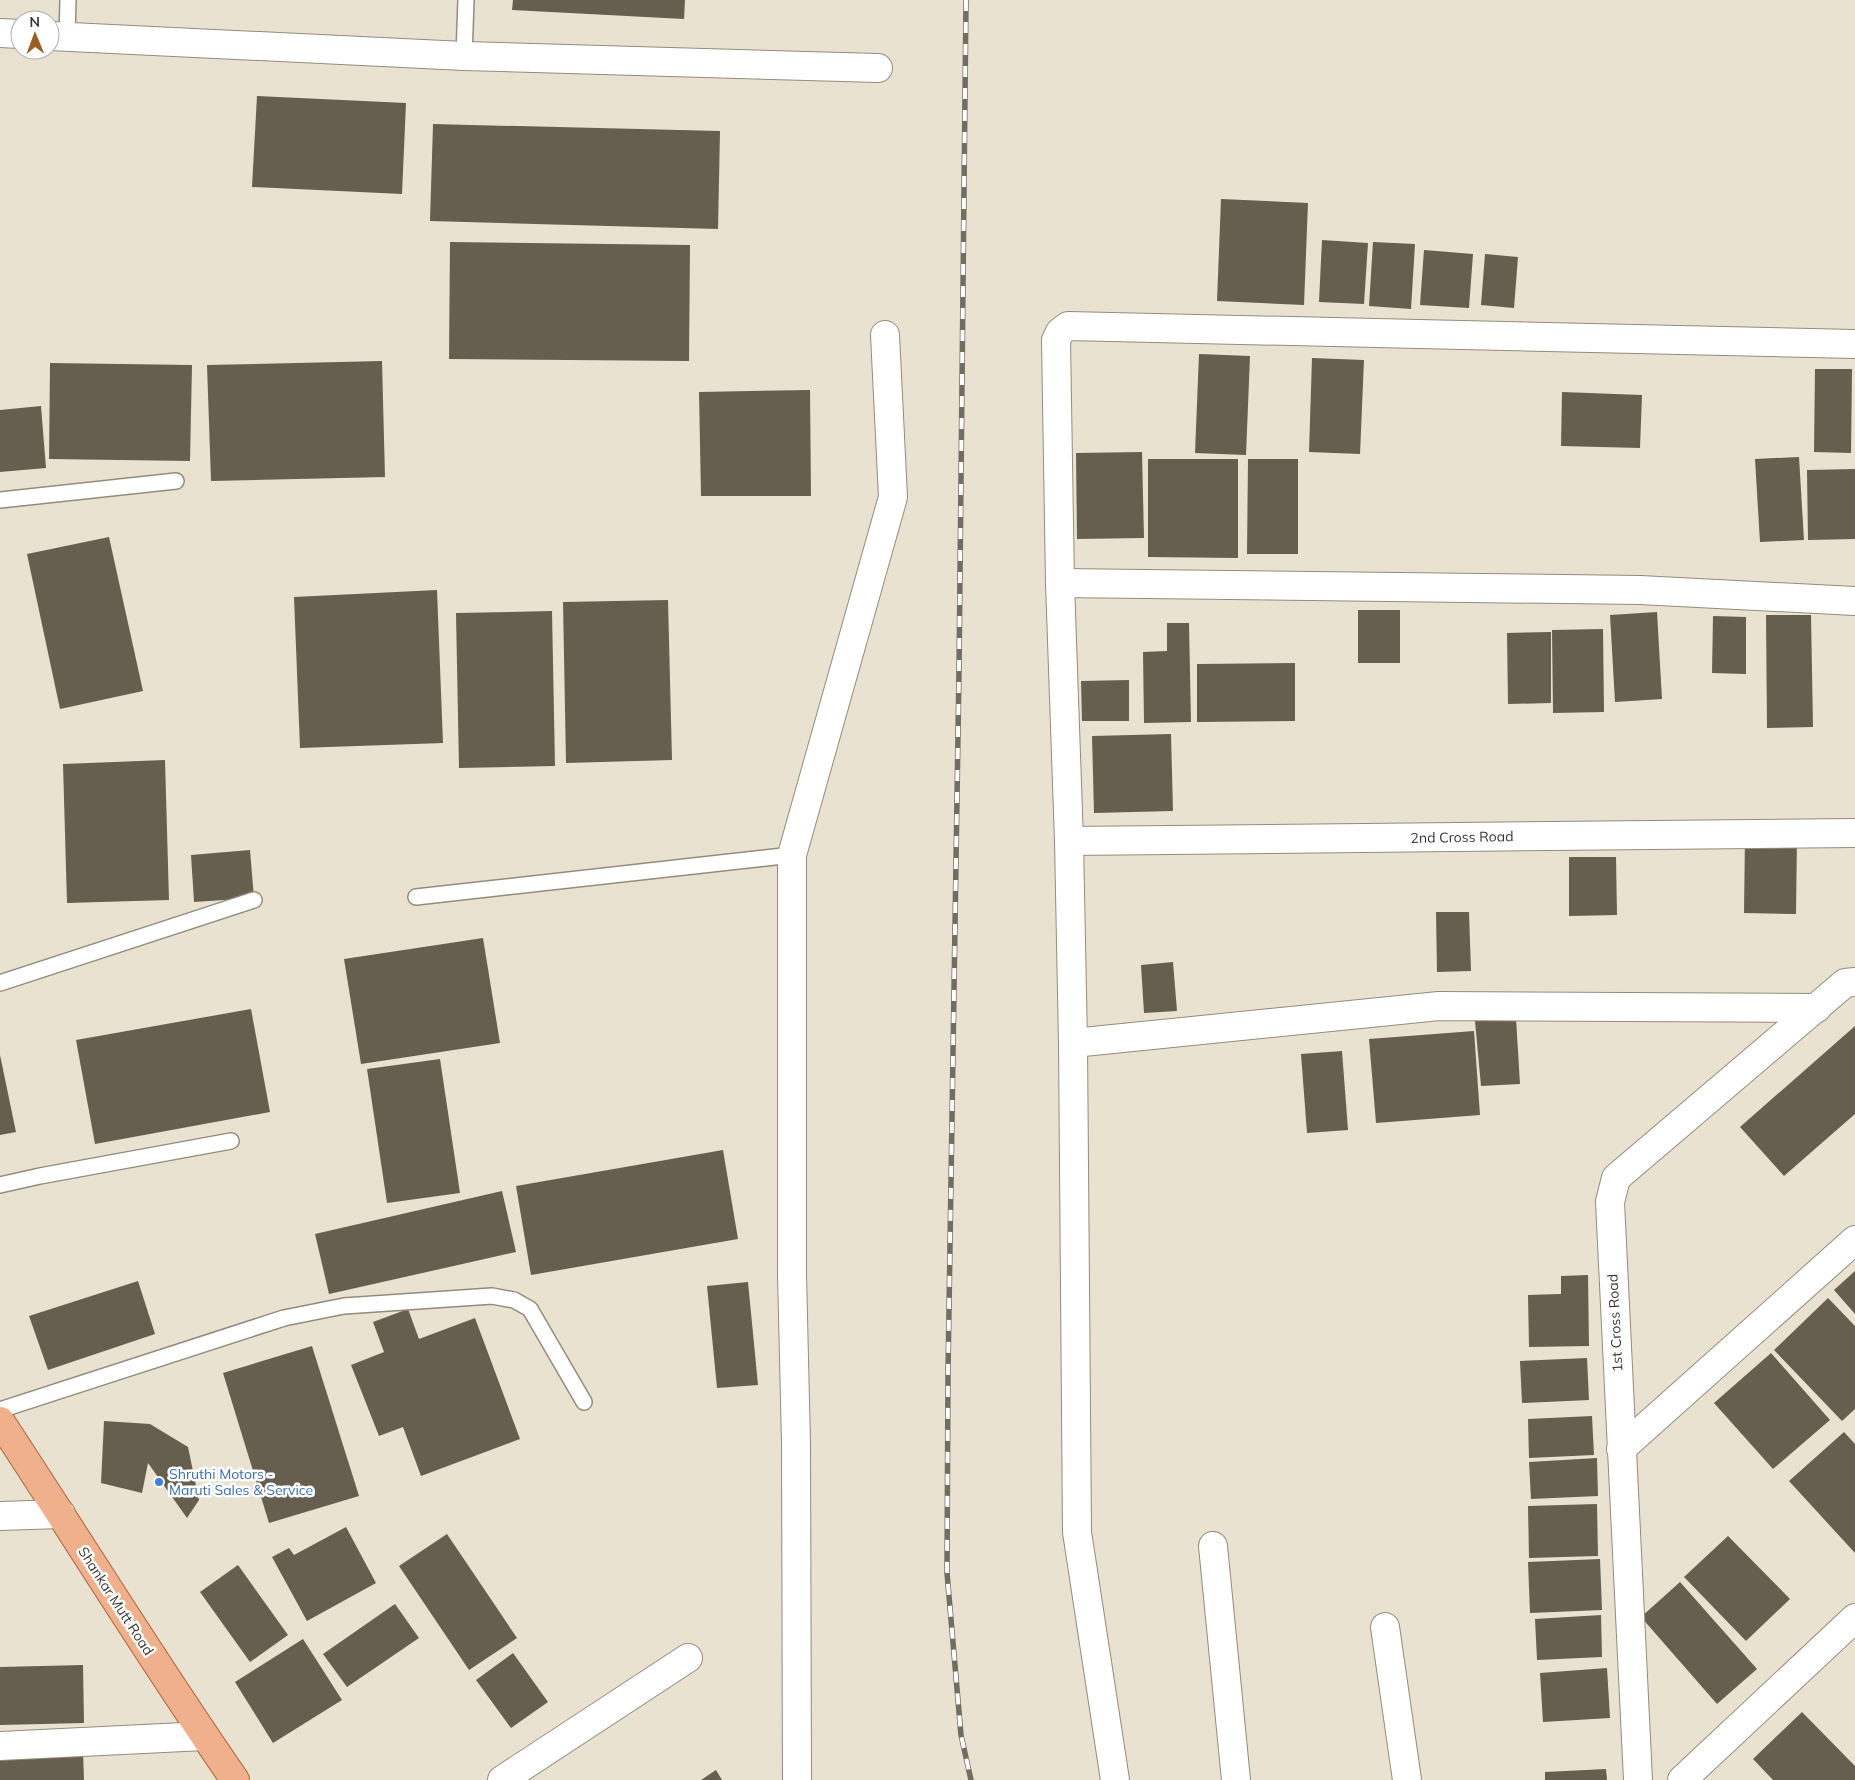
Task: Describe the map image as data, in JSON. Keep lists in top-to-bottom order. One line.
{"streets":{"main road":["Shankar Mutt Road"],"street":["2nd Cross Road","1st Cross Road"]},"places":["Shruthi Motors - Maruti Sales & Service"],"north":"top"}
